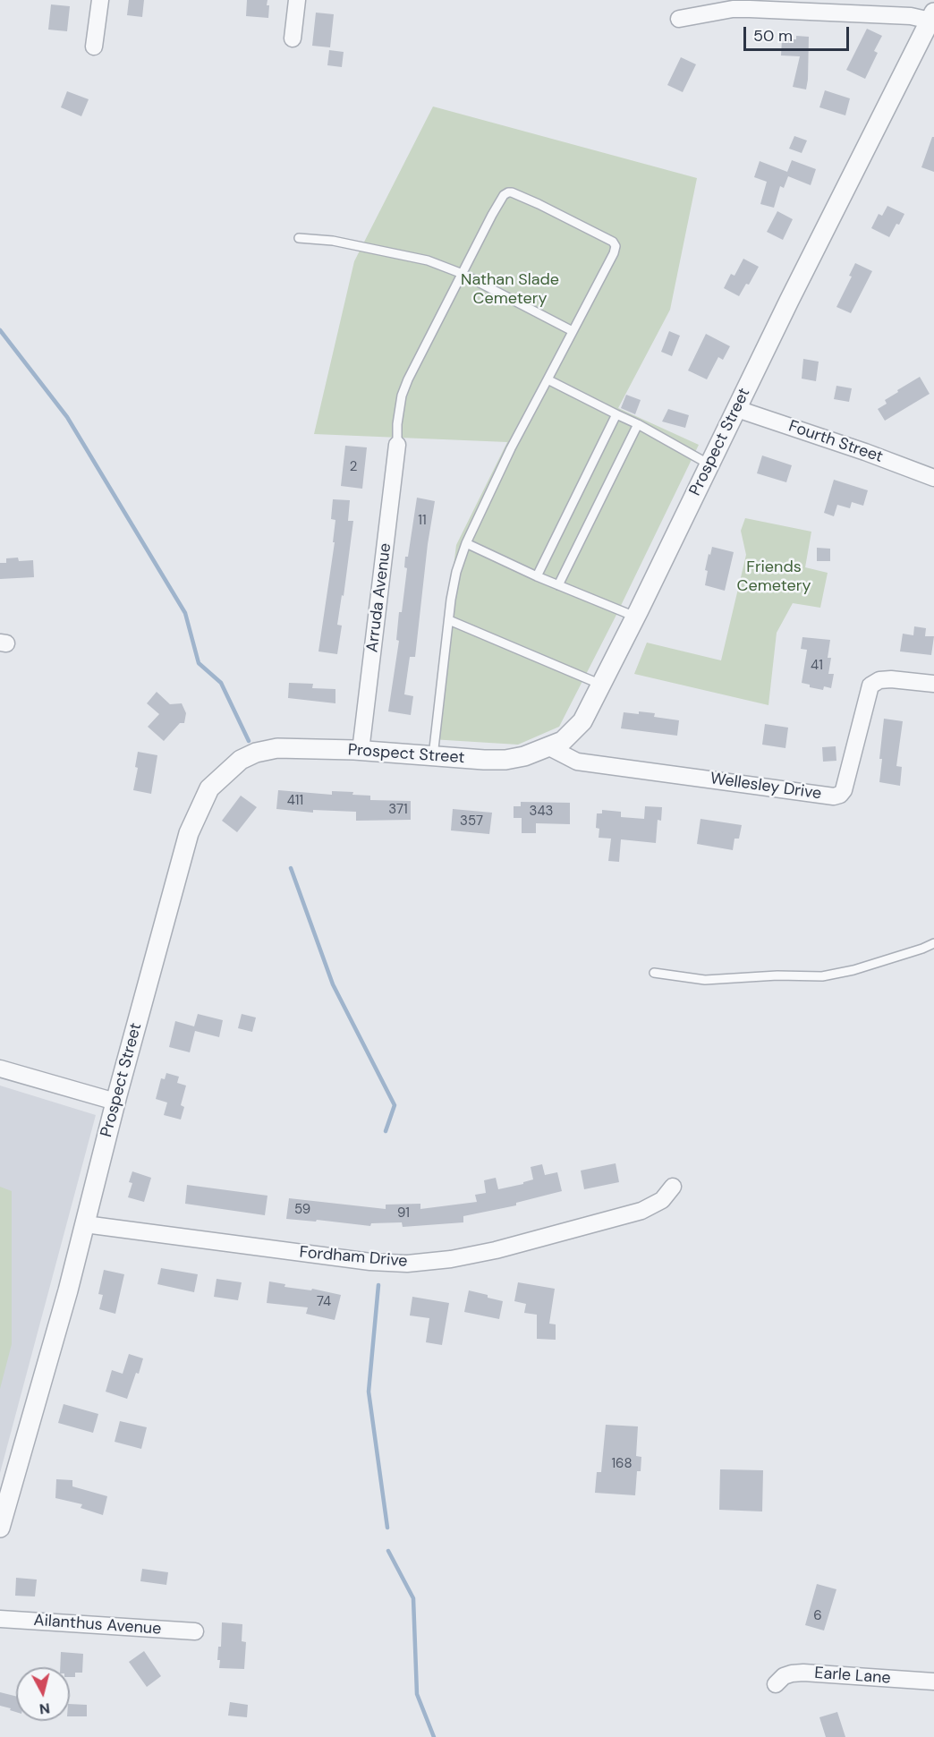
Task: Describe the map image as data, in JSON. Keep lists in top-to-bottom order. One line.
{"streets":{"street":["Prospect Street","Fourth Street","Arruda Avenue","Wellesley Drive","Fordham Drive","Ailanthus Avenue","Earle Lane"]},"crossings":[["Prospect Street","Fourth Street"],["Prospect Street","Arruda Avenue"],["Prospect Street","Wellesley Drive"],["Prospect Street","Fordham Drive"]],"parks":["Nathan Slade Cemetery","Friends Cemetery"],"house_numbers":["2","11","41","411","371","343","357","59","91","74","168","6"],"scale_bar":"50 m","north":"bottom"}
